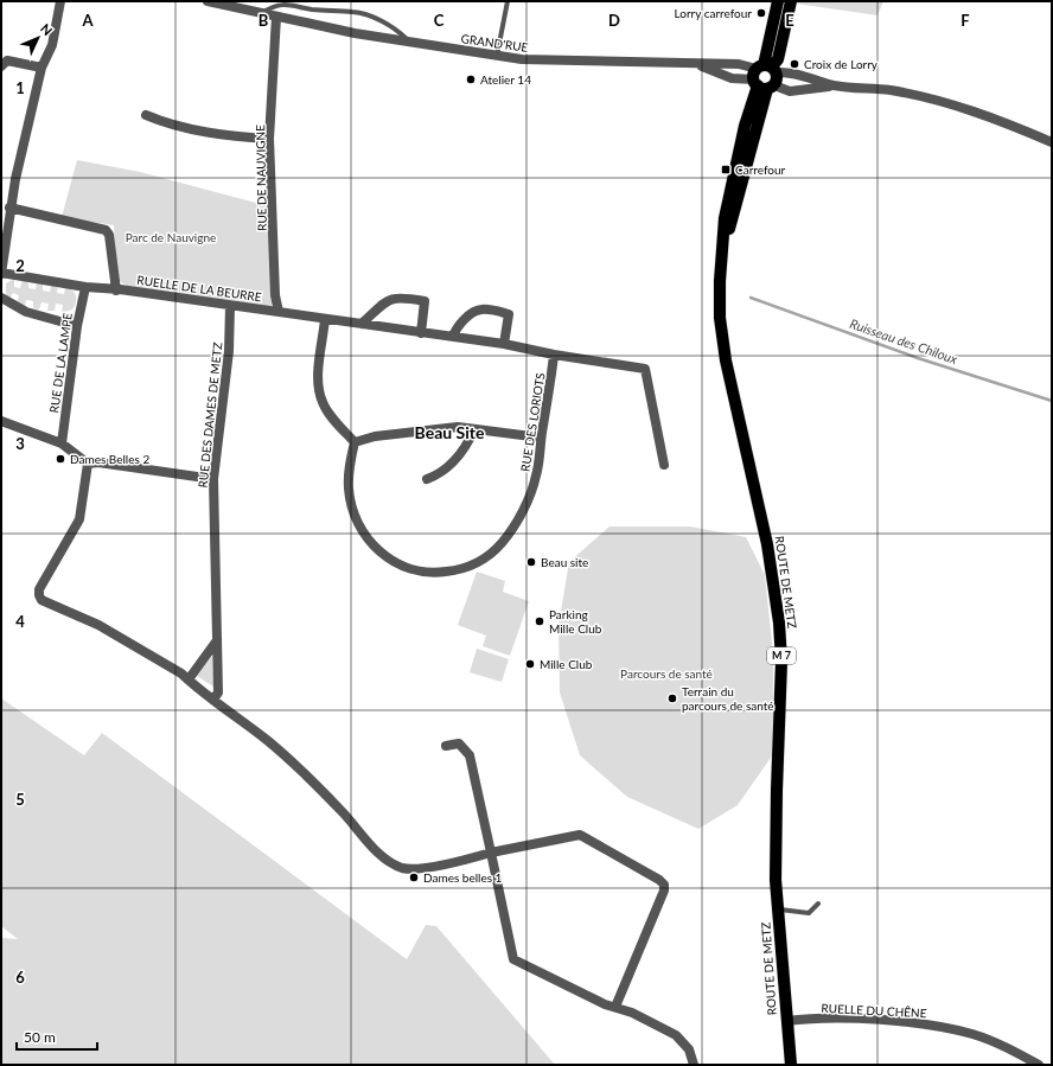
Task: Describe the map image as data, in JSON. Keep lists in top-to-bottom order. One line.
{"streets":{"main road":["ROUTE DE METZ","M 7"],"street":["GRAND'RUE","RUE DE NAUVIGNE","RUELLE DE LA BEURRE","RUE DE LA LAMPE","RUE DES DAMES DE METZ","RUE DES LORIOTS","RUELLE DU CHÊNE"]},"crossings":[["GRAND'RUE","RUE DE NAUVIGNE"],["GRAND'RUE","ROUTE DE METZ"],["RUE DE NAUVIGNE","RUELLE DE LA BEURRE"],["RUELLE DE LA BEURRE","RUE DE LA LAMPE"],["RUELLE DE LA BEURRE","RUE DES DAMES DE METZ"],["ROUTE DE METZ","RUELLE DU CHÊNE"]],"districts":["Beau Site"],"water":["Ruisseau des Chiloux"],"parks":["Parc de Nauvigne","Parcours de santé"],"places":{"other":["Lorry carrefour","Croix de Lorry","Atelier 14","Dames Belles 2","Beau site","Parking Mille Club","Mille Club","Terrain du parcours de santé","Dames belles 1"],"transit":["Carrefour"]},"scale_bar":"50 m","north":"top right","grid":{"columns":["A","B","C","D","E","F"],"rows":["1","2","3","4","5","6"]}}
